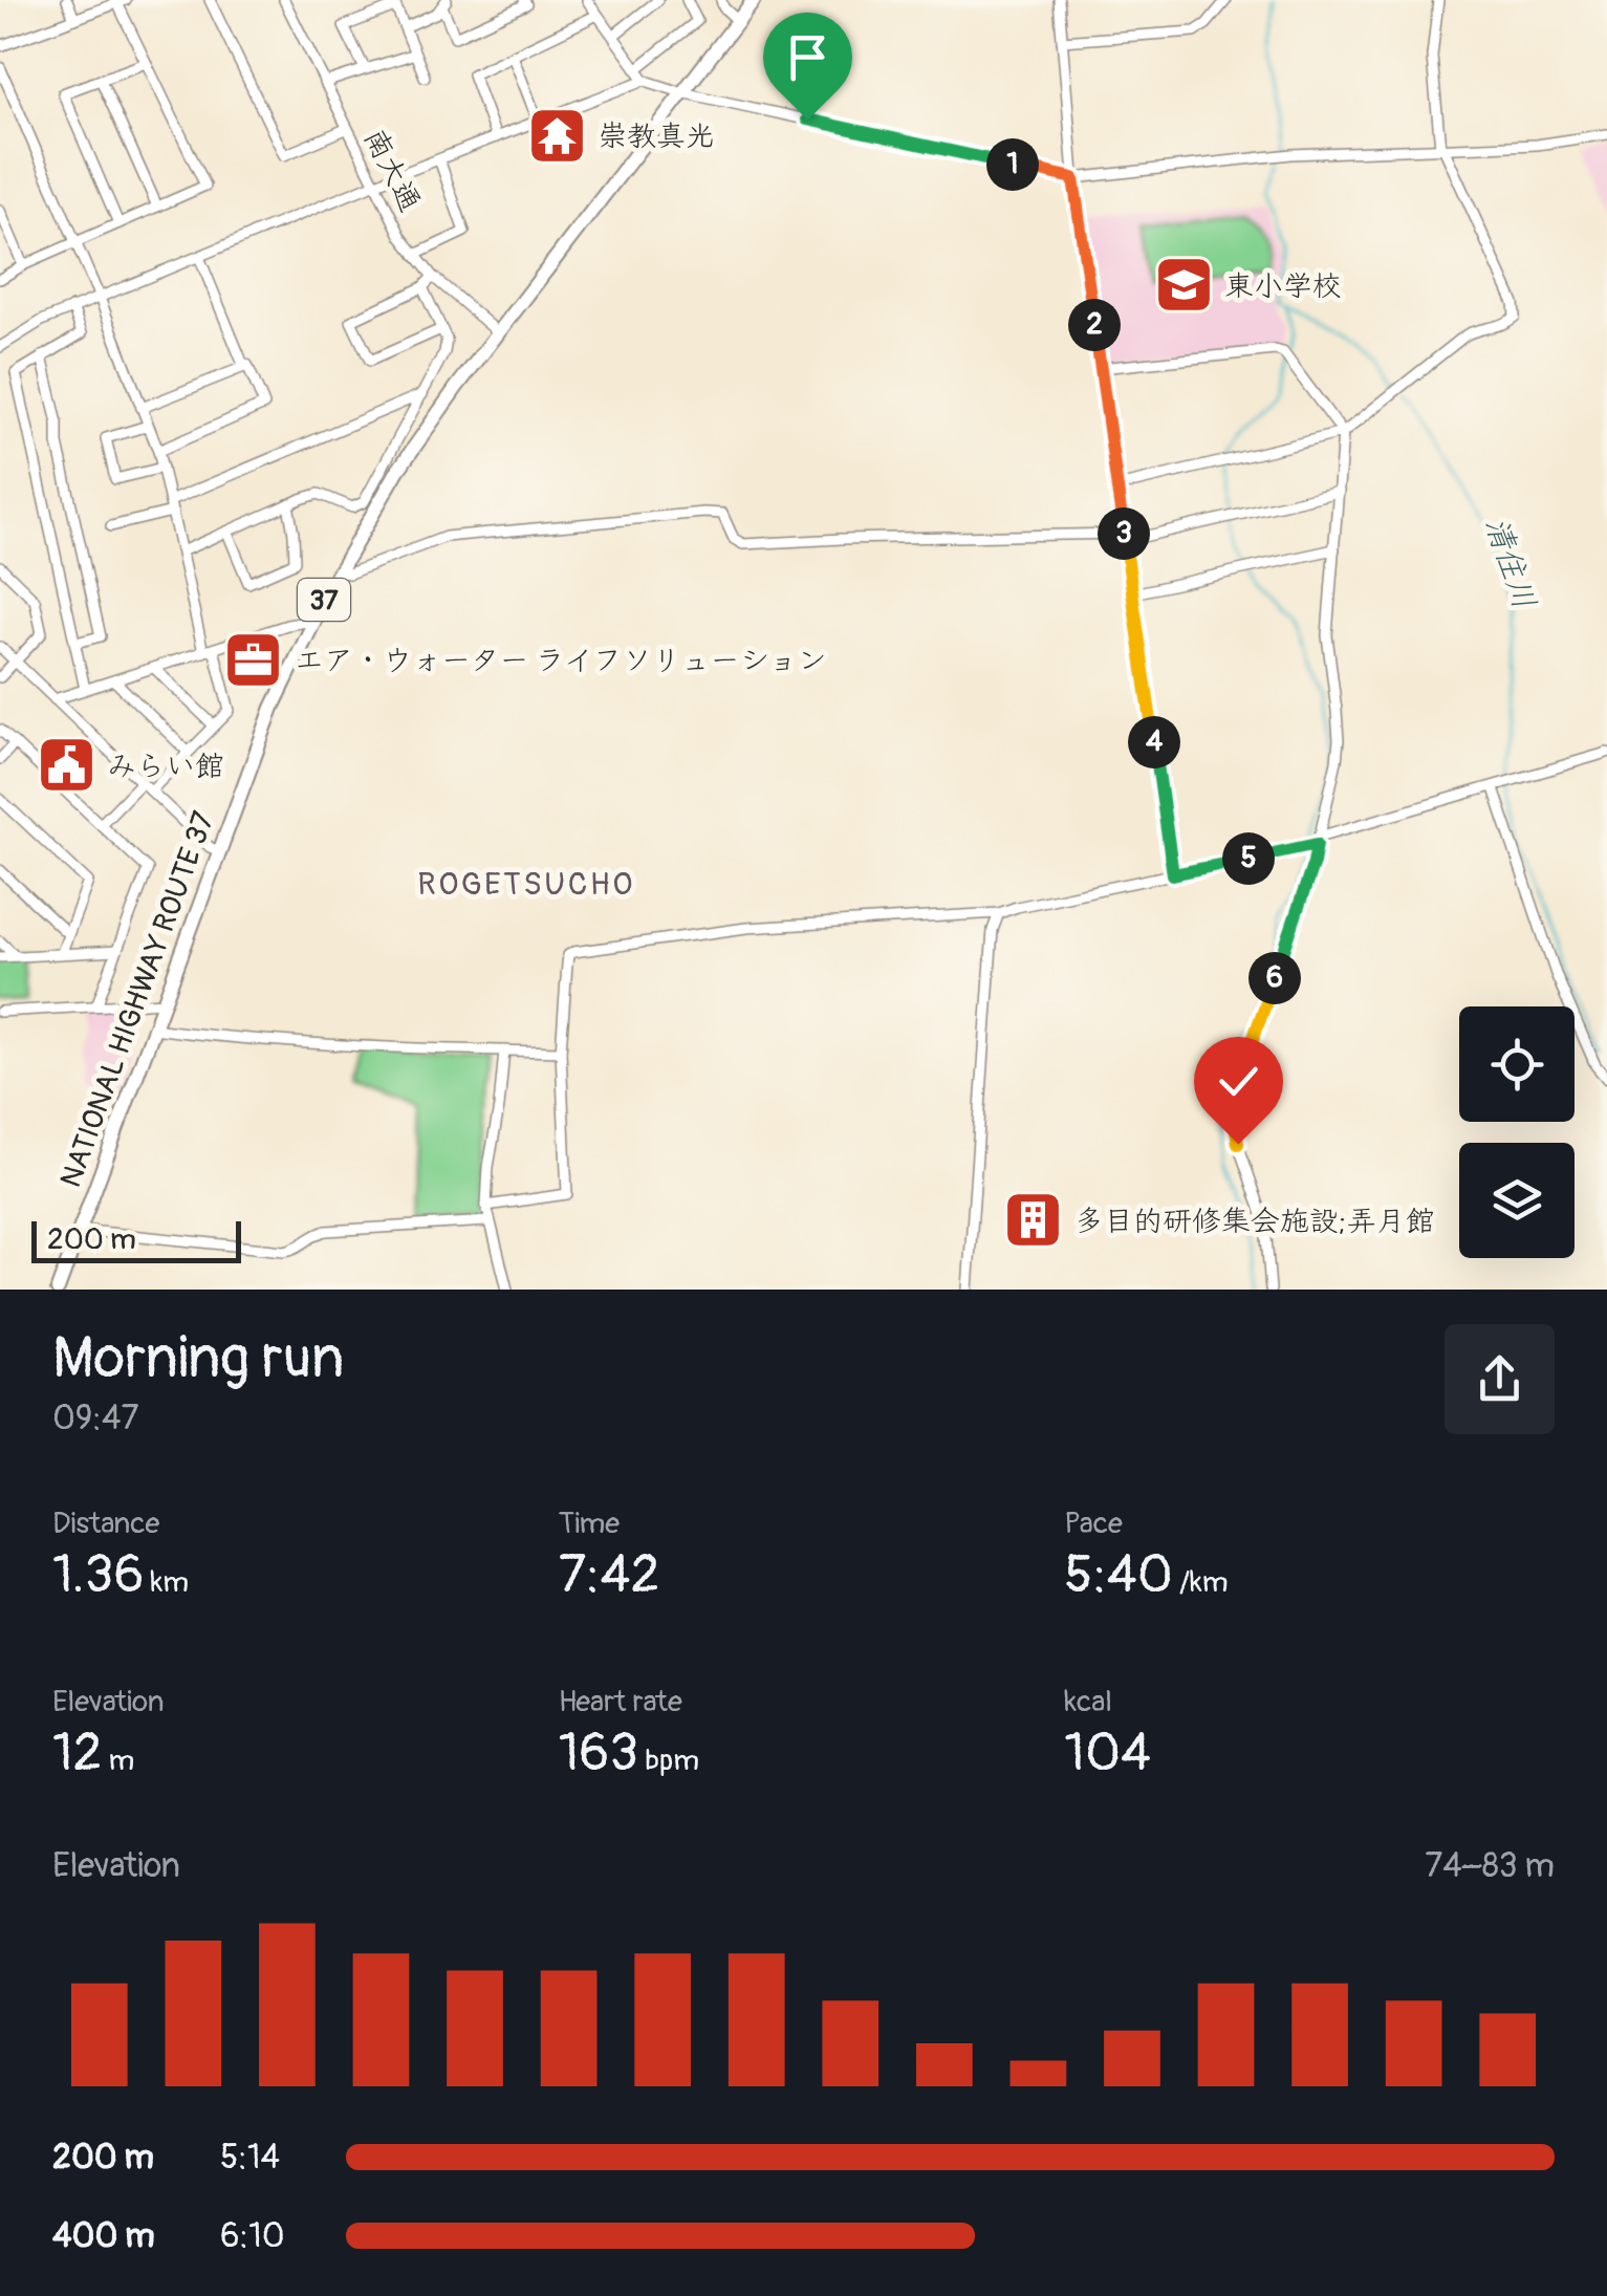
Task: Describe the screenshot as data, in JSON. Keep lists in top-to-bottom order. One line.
{"streets":{"highway":["37","NATIONAL HIGHWAY ROUTE 37"],"street":["南大通"]},"crossings":[["南大通","NATIONAL HIGHWAY ROUTE 37"]],"districts":["ROGETSUCHO"],"water":["清住川"],"places":{"temple":["崇教真光"],"school or university":["東小学校"],"office":["エア・ウォーター ライフソリューション"],"public building":["みらい館"],"building":["多目的研修集会施設;弄月館"]},"scale_bar":"200 m","page":{"pins":["1","2","3","4","5","6"],"scale":"200 m","heading":["Morning run","09:47"],"stats":[["Distance","1.36 km"],["Time","7:42"],["Pace","5:40 /km"],["Elevation","12 m"],["Heart rate","163 bpm"],["kcal","104"]],"chart":["Elevation","74–83 m"],"list":[{"name":"200 m","note":"5:14"},{"name":"400 m","note":"6:10"}]}}
